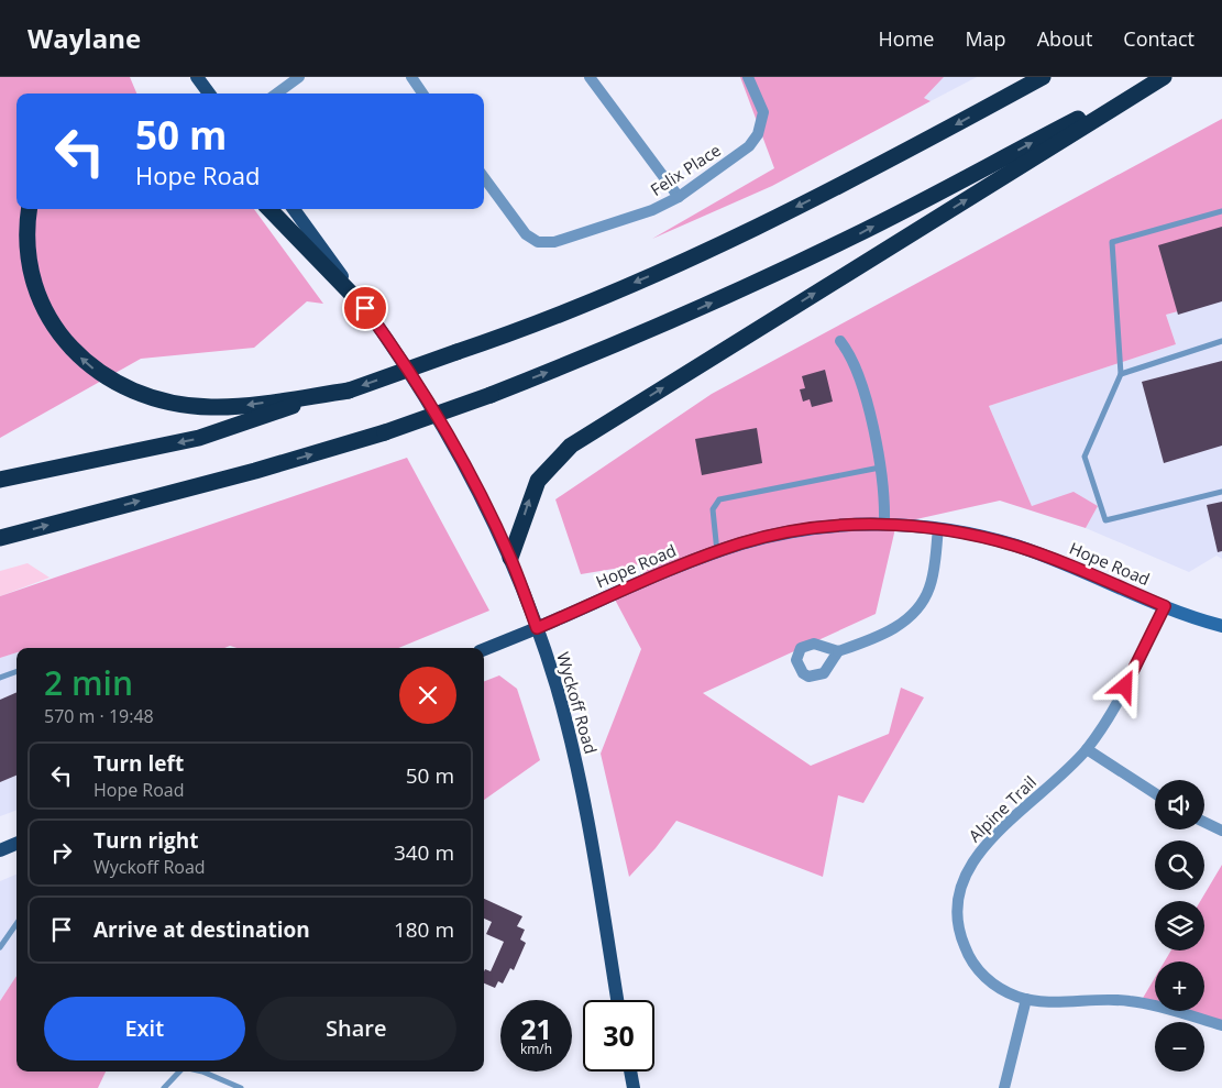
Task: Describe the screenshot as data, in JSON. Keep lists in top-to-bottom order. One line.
{"streets":{"main road":["Hope Road","Wyckoff Road"],"street":["Felix Place","Alpine Trail"]},"crossings":[["Hope Road","Wyckoff Road"],["Hope Road","Alpine Trail"]],"page":{"header":"Waylane","nav":["Home","Map","About","Contact"],"turn":["50 m","Hope Road"],"heading":["2 min","570 m · 19:48"],"list":[{"name":"Turn left","note":"Hope Road","value":"50 m"},{"name":"Turn right","note":"Wyckoff Road","value":"340 m"},{"name":"Arrive at destination","value":"180 m"}],"map_buttons":["+","−"],"buttons":["Exit","Share"],"speed":"21 km/h","limit":"30"}}
